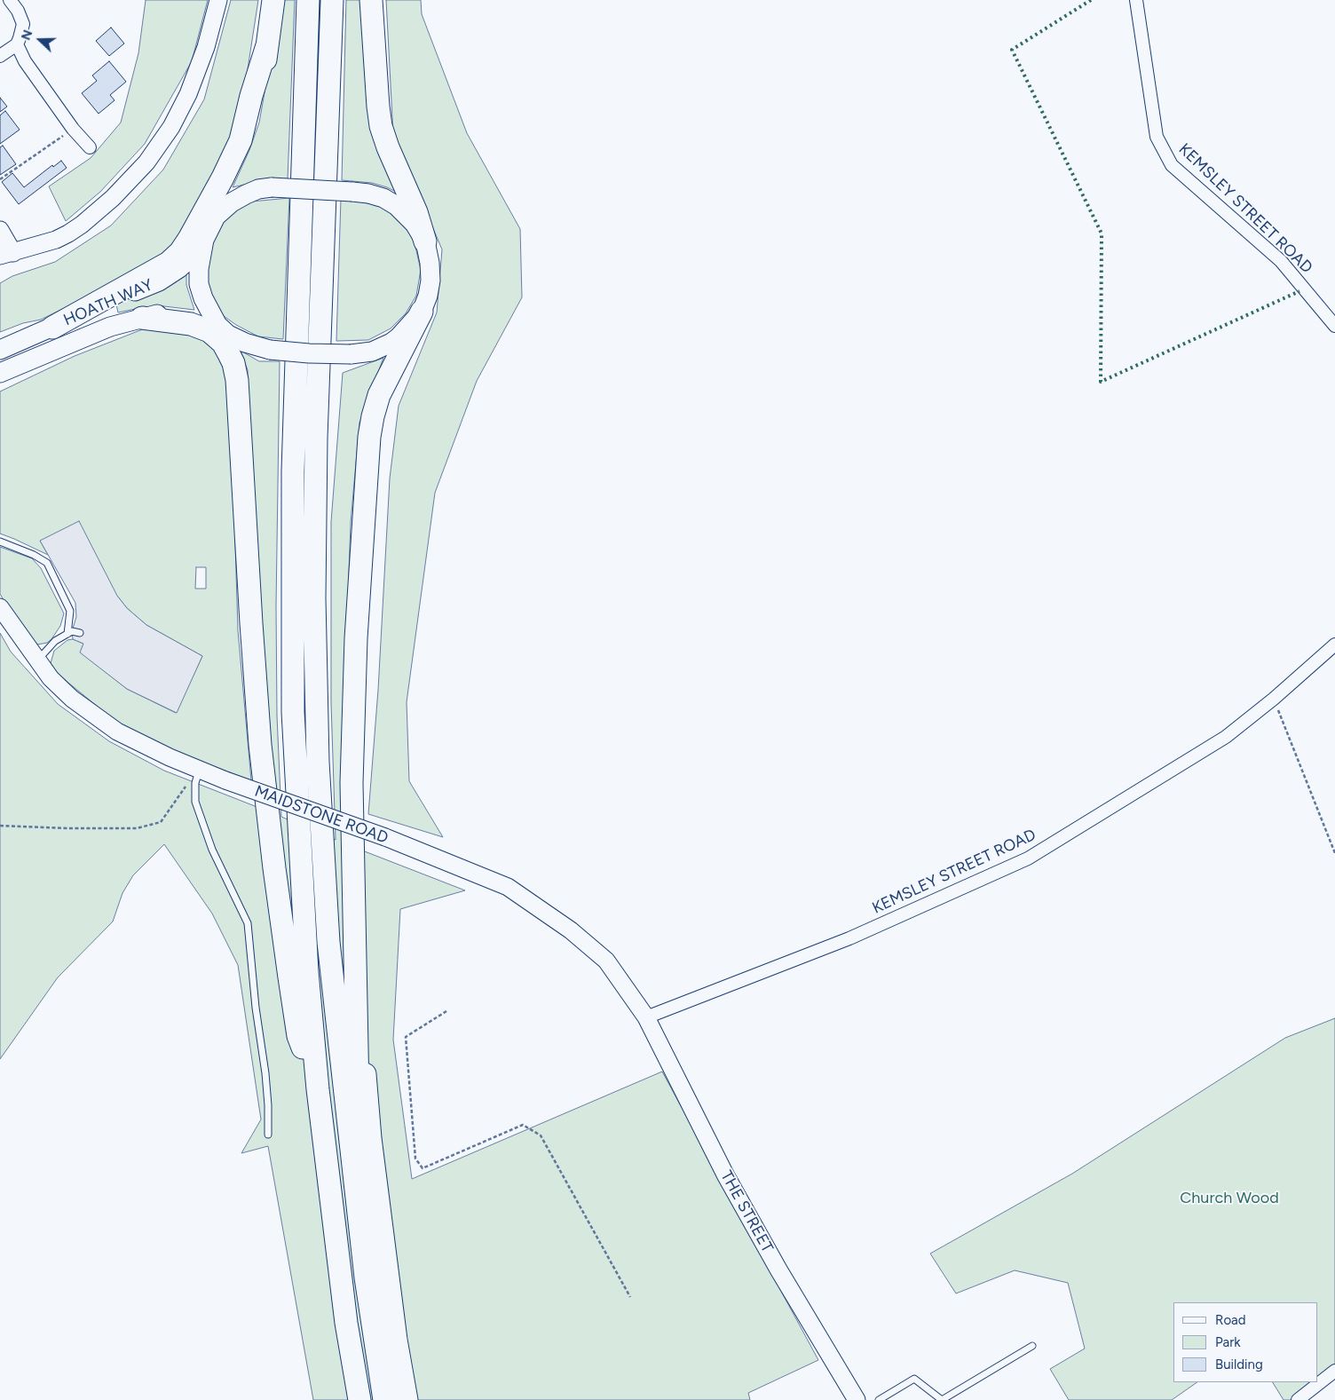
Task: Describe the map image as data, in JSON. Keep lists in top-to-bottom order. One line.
{"streets":{"main road":["HOATH WAY"],"street":["KEMSLEY STREET ROAD","MAIDSTONE ROAD","THE STREET"]},"crossings":[["KEMSLEY STREET ROAD","MAIDSTONE ROAD"],["KEMSLEY STREET ROAD","THE STREET"],["MAIDSTONE ROAD","THE STREET"]],"parks":["Church Wood"],"legend":["Road","Park","Building"],"north":"left"}
